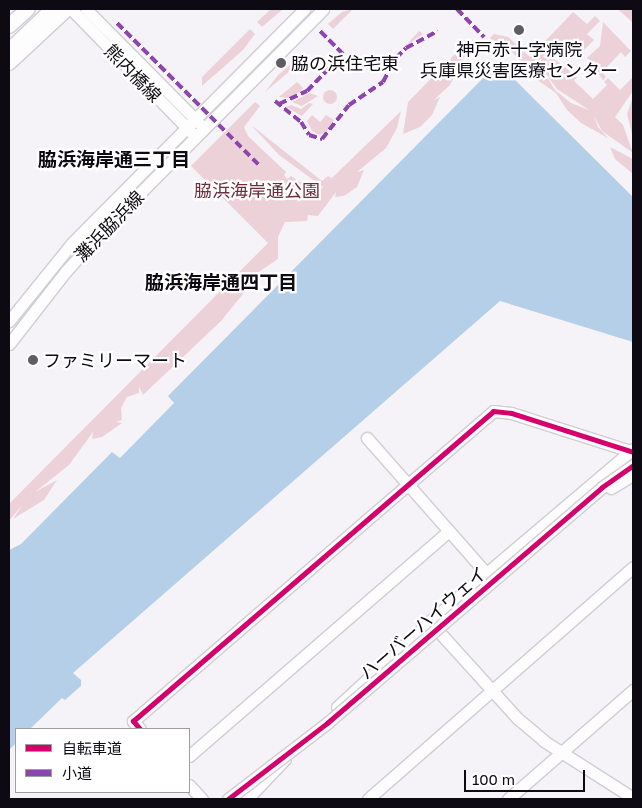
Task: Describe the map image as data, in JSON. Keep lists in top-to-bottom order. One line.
{"streets":{"street":["熊内橋線","灘浜脇浜線","ハーバーハイウェイ"]},"crossings":[["熊内橋線","灘浜脇浜線"]],"districts":["脇浜海岸通三丁目","脇浜海岸通四丁目"],"parks":["脇浜海岸通公園"],"places":["神戸赤十字病院 兵庫県災害医療センター","脇の浜住宅東","ファミリーマート"],"legend":["自転車道","小道"],"scale_bar":"100 m"}
